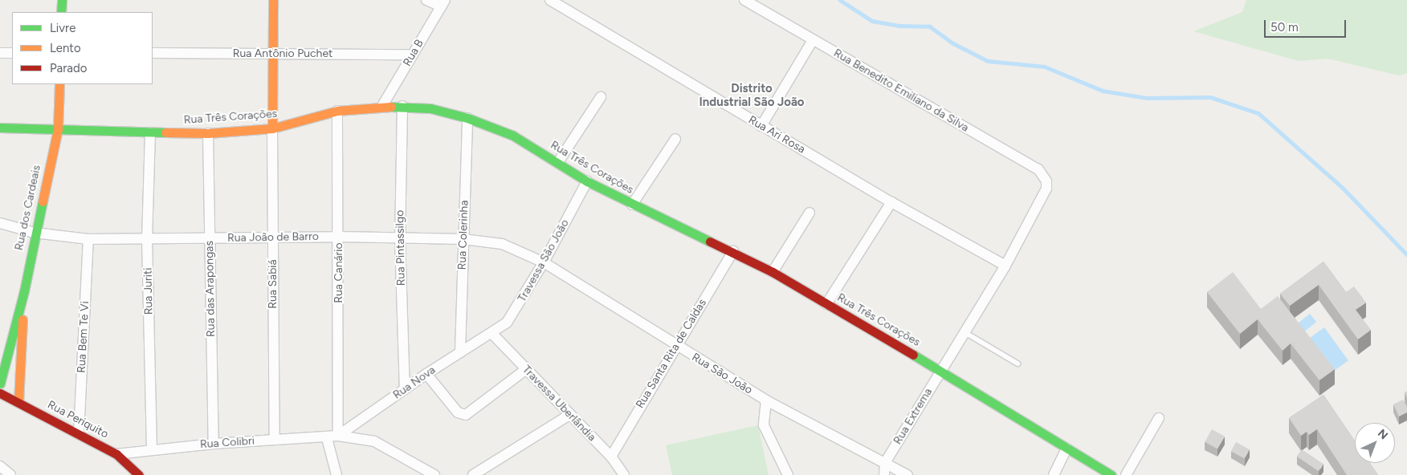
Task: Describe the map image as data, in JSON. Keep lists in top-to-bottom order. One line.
{"streets":{"street":["Rua B","Rua Antônio Puchet","Rua Benedito Emiliano da Silva","Rua Três Corações","Rua Ari Rosa","Rua dos Cardeais","Rua Colerinha","Rua João de Barro","Rua Pintassilgo","Travessa São João","Rua Canário","Rua Sabiá","Rua das Arapongas","Rua Juriti","Rua Bem Te Vi","Rua Santa Rita de Caldas","Rua São João","Rua Nova","Travessa Uberlândia","Rua Extrema","Rua Periquito","Rua Colibri"]},"crossings":[["Rua B","Rua Antônio Puchet"],["Rua B","Rua Três Corações"],["Rua Benedito Emiliano da Silva","Rua Extrema"],["Rua Três Corações","Rua dos Cardeais"],["Rua Três Corações","Rua Colerinha"],["Rua Três Corações","Rua Pintassilgo"],["Rua Três Corações","Travessa São João"],["Rua Três Corações","Rua Canário"],["Rua Três Corações","Rua Sabiá"],["Rua Três Corações","Rua das Arapongas"],["Rua Três Corações","Rua Juriti"],["Rua Três Corações","Rua Santa Rita de Caldas"],["Rua Três Corações","Rua Extrema"],["Rua Ari Rosa","Rua Extrema"],["Rua dos Cardeais","Rua João de Barro"],["Rua dos Cardeais","Rua Periquito"],["Rua Colerinha","Rua João de Barro"],["Rua Colerinha","Rua Nova"],["Rua João de Barro","Rua Pintassilgo"],["Rua João de Barro","Travessa São João"],["Rua João de Barro","Rua Canário"],["Rua João de Barro","Rua Sabiá"],["Rua João de Barro","Rua das Arapongas"],["Rua João de Barro","Rua Juriti"],["Rua João de Barro","Rua Bem Te Vi"],["Rua João de Barro","Rua São João"],["Rua Pintassilgo","Rua Nova"],["Travessa São João","Rua São João"],["Travessa São João","Rua Nova"],["Travessa São João","Travessa Uberlândia"],["Rua Canário","Rua Nova"],["Rua Canário","Rua Colibri"],["Rua Sabiá","Rua Colibri"],["Rua das Arapongas","Rua Colibri"],["Rua Juriti","Rua Colibri"],["Rua Bem Te Vi","Rua Periquito"],["Rua Santa Rita de Caldas","Rua São João"],["Rua Santa Rita de Caldas","Travessa Uberlândia"],["Rua São João","Rua Extrema"],["Rua Nova","Travessa Uberlândia"],["Rua Nova","Rua Colibri"],["Rua Periquito","Rua Colibri"]],"districts":["Distrito Industrial São João"],"legend":["Livre","Lento","Parado"],"scale_bar":"50 m","north":"top right"}
